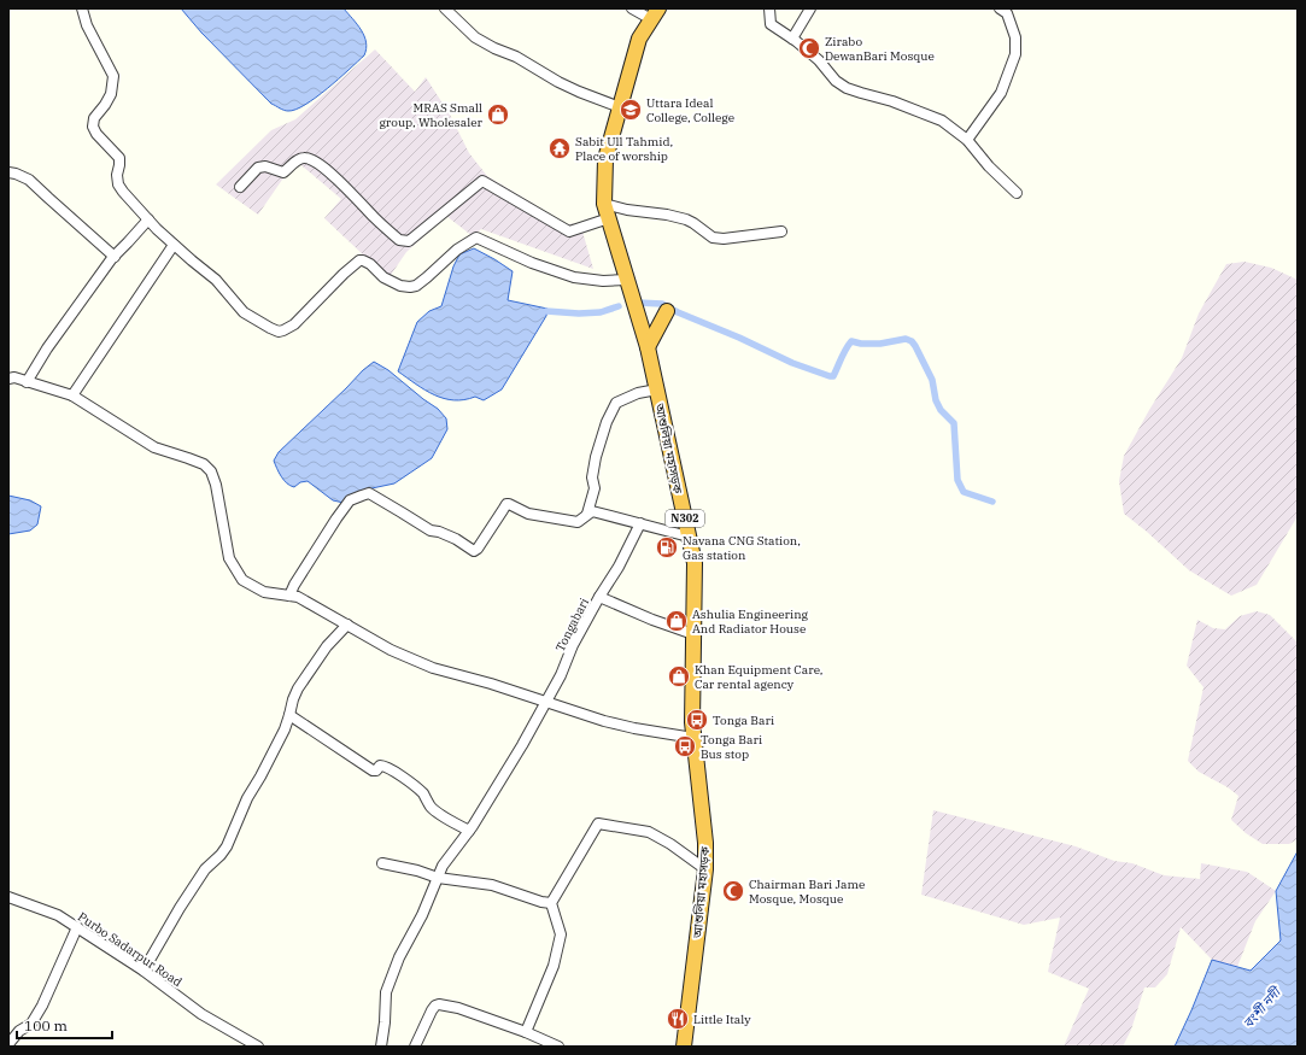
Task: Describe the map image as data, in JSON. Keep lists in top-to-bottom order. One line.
{"streets":{"highway":["আশুলিয়া মহাসড়ক","N302"],"street":["Tongabari","Purbo Sadarpur Road"]},"crossings":[["আশুলিয়া মহাসড়ক","Tongabari"]],"water":["বংশী নদী"],"places":{"mosque":["Zirabo DewanBari Mosque","Chairman Bari Jame Mosque, Mosque"],"school or university":["Uttara Ideal College, College"],"shop":["MRAS Small group, Wholesaler","Ashulia Engineering And Radiator House","Khan Equipment Care, Car rental agency"],"temple":["Sabit Ull Tahmid, Place of worship"],"fuel station":["Navana CNG Station, Gas station"],"bus stop":["Tonga Bari","Tonga Bari Bus stop"],"restaurant":["Little Italy"]},"scale_bar":"100 m"}
